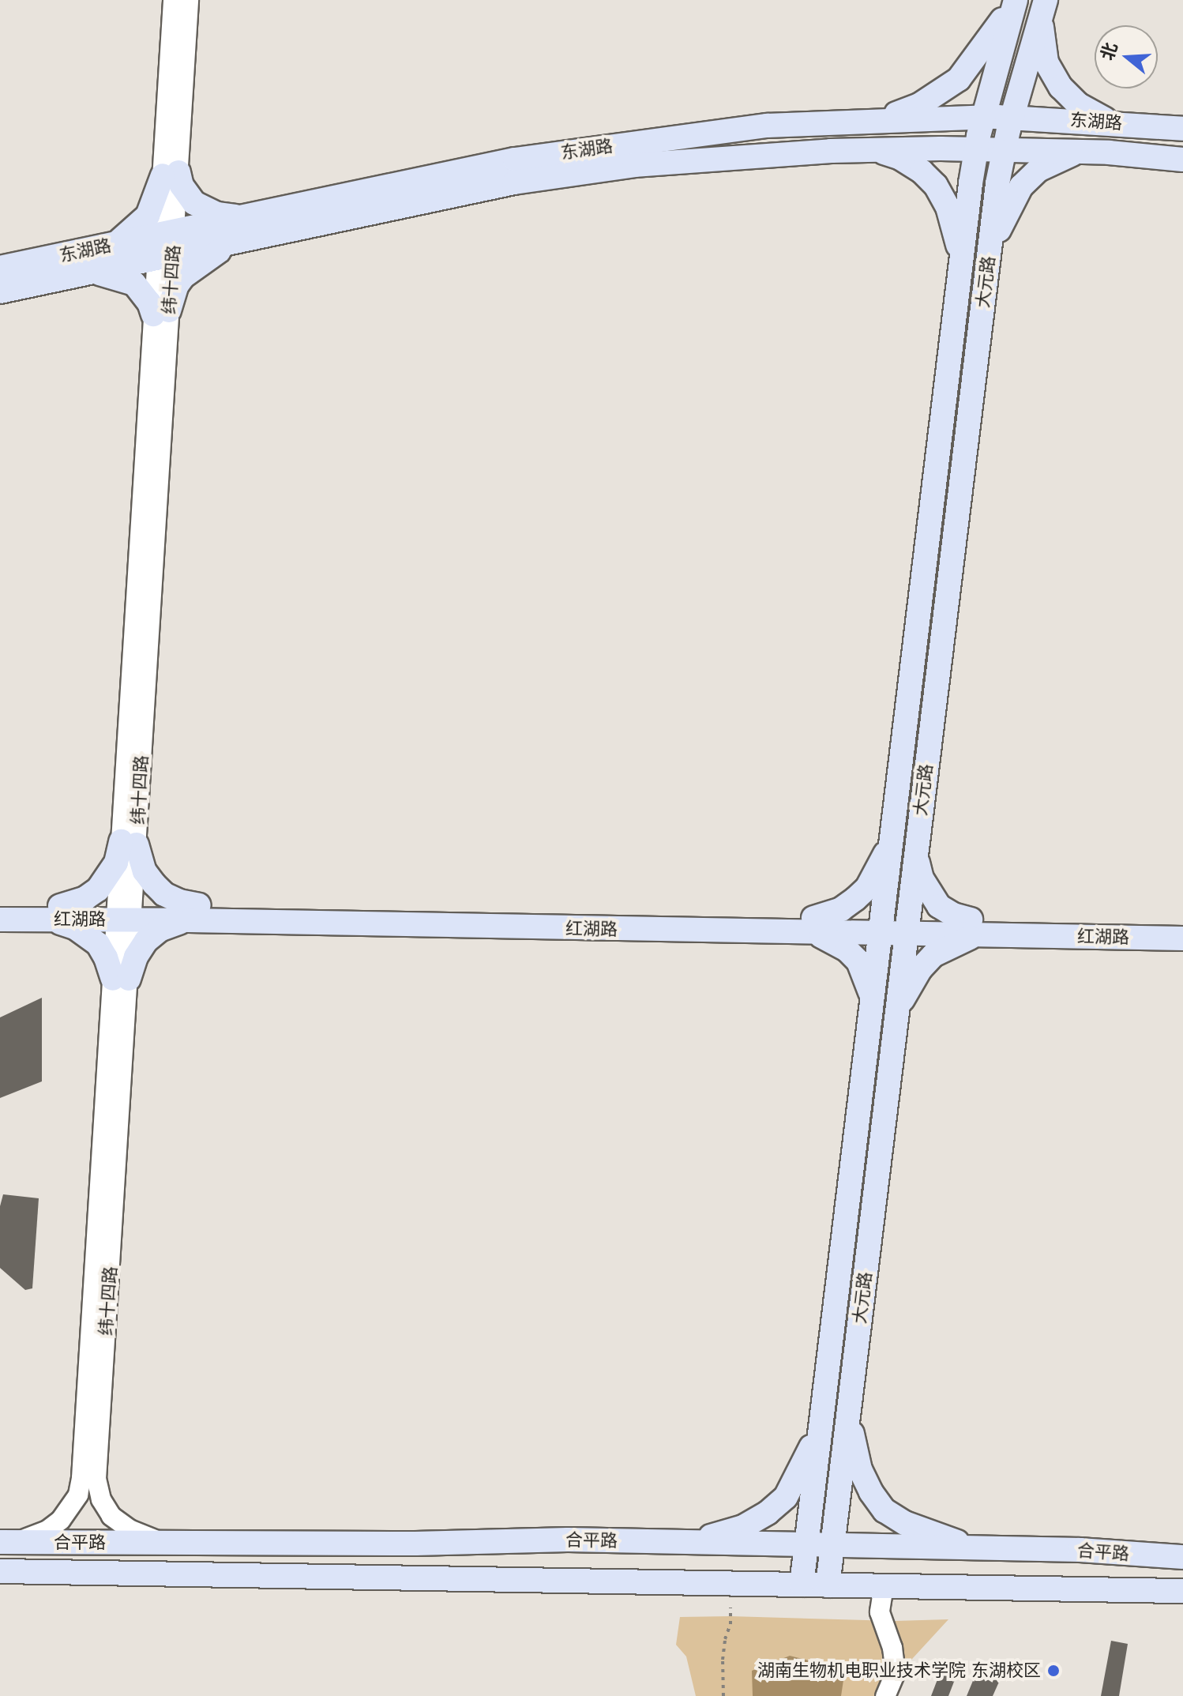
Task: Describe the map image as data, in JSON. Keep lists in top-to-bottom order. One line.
{"streets":{"main road":["东湖路","大元路","红湖路","合平路"],"street":["纬十四路"]},"crossings":[["东湖路","纬十四路"],["东湖路","大元路"],["纬十四路","红湖路"],["纬十四路","合平路"],["大元路","红湖路"],["大元路","合平路"]],"places":["湖南生物机电职业技术学院 东湖校区"],"north":"left"}
